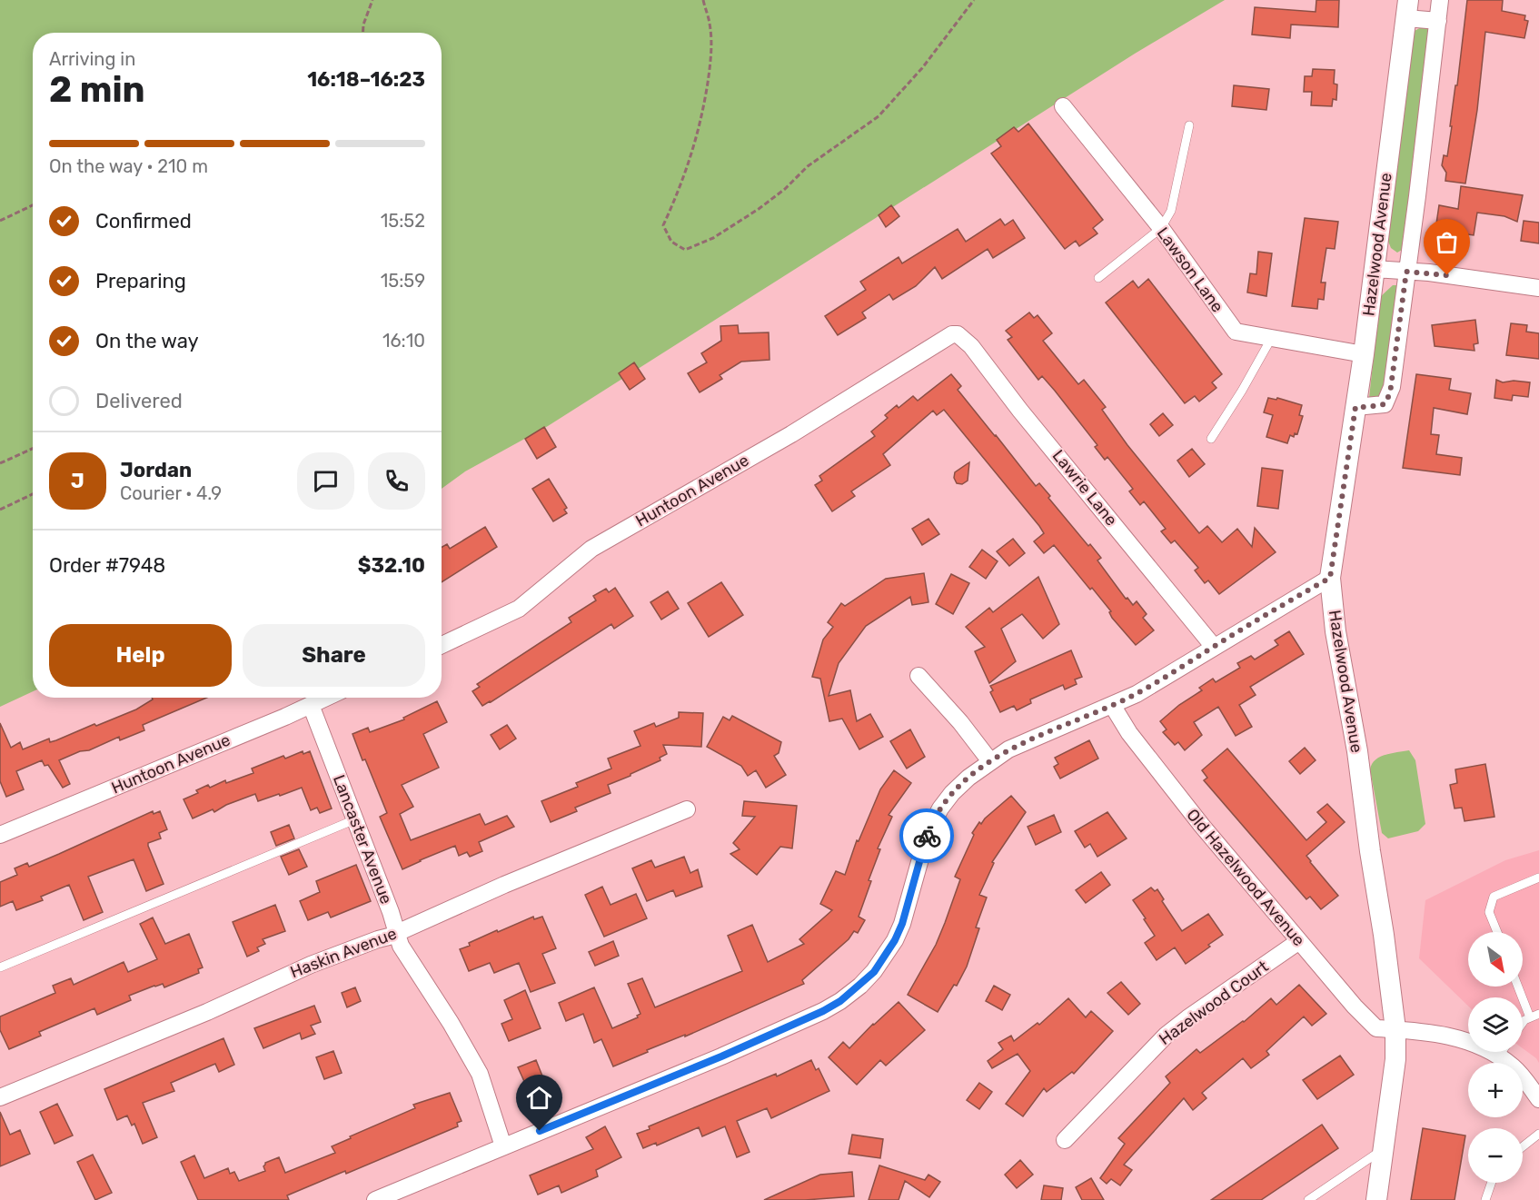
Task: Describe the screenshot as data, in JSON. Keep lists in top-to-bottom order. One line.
{"streets":{"street":["Hazelwood Avenue","Lawson Lane","Lawrie Lane","Huntoon Avenue","Lancaster Avenue","Old Hazelwood Avenue","Haskin Avenue","Hazelwood Court"]},"crossings":[["Hazelwood Avenue","Lawson Lane"],["Hazelwood Avenue","Old Hazelwood Avenue"],["Lawrie Lane","Huntoon Avenue"],["Huntoon Avenue","Lancaster Avenue"],["Lancaster Avenue","Haskin Avenue"],["Old Hazelwood Avenue","Hazelwood Court"]],"north":"bottom right","page":{"heading":["2 min","Arriving in","16:18–16:23"],"panel":["Jordan","Courier · 4.9","Order #7948","$32.10"],"bar":"On the way · 210 m","list":[["Confirmed","15:52"],["Preparing","15:59"],["On the way","16:10"],"Delivered"],"round":"J","buttons":["Help","Share"],"map_buttons":["+","−"]}}
